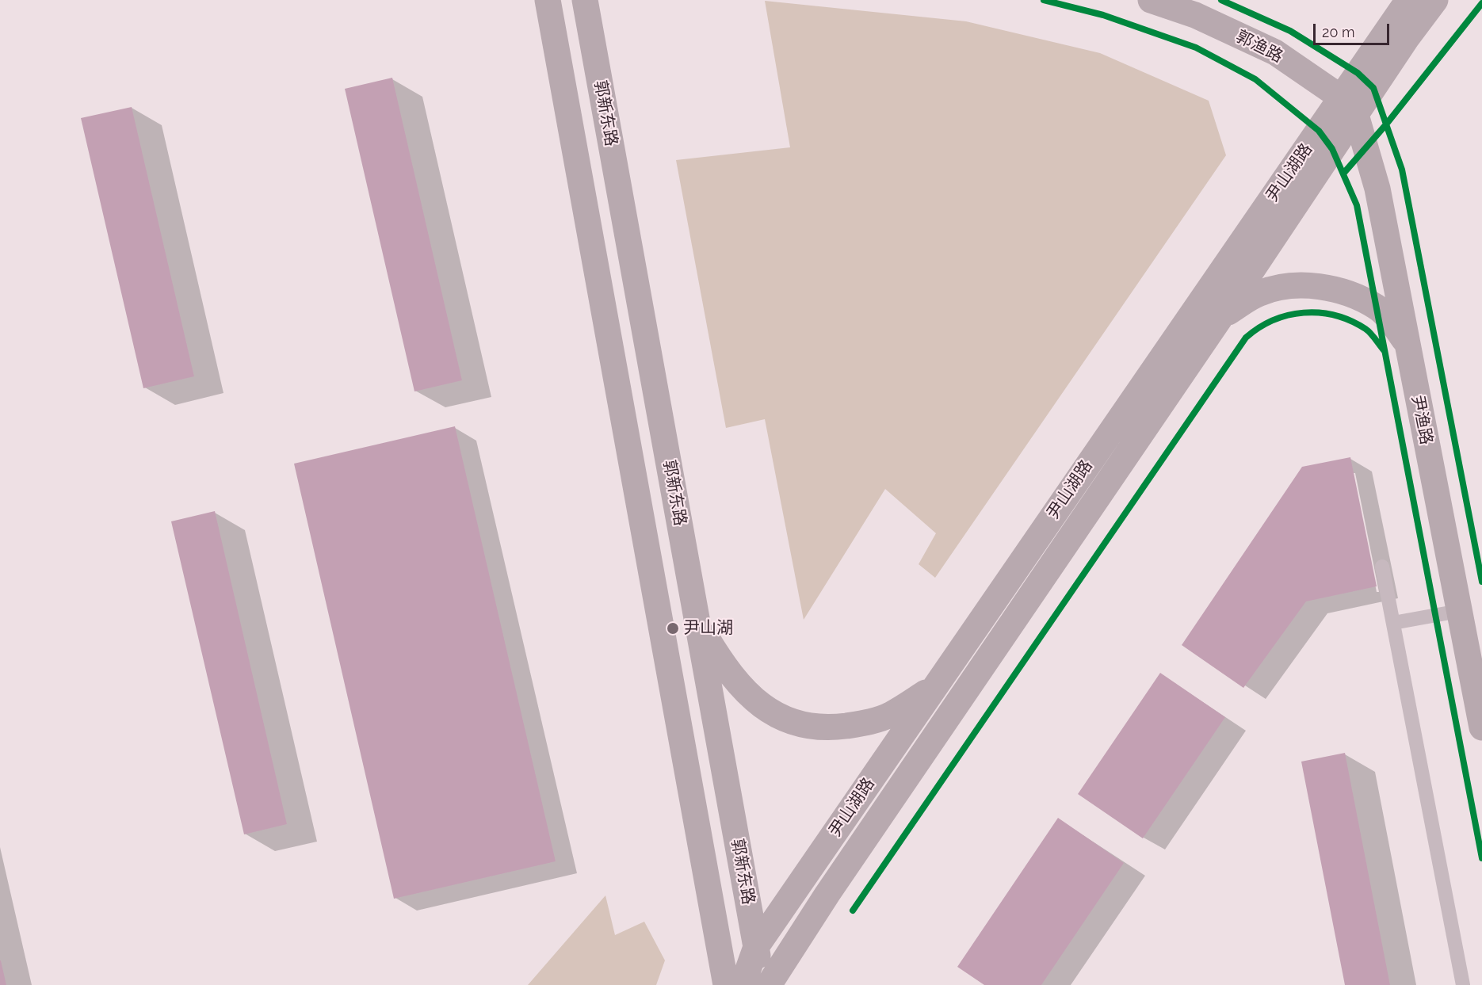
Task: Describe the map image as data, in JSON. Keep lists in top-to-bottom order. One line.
{"streets":{"main road":["郭渔路","郭新东路","尹山湖路","尹渔路"]},"crossings":[["郭渔路","尹山湖路"],["郭渔路","尹渔路"],["郭新东路","尹山湖路"],["尹山湖路","尹渔路"]],"places":["尹山湖"],"scale_bar":"20 m"}
